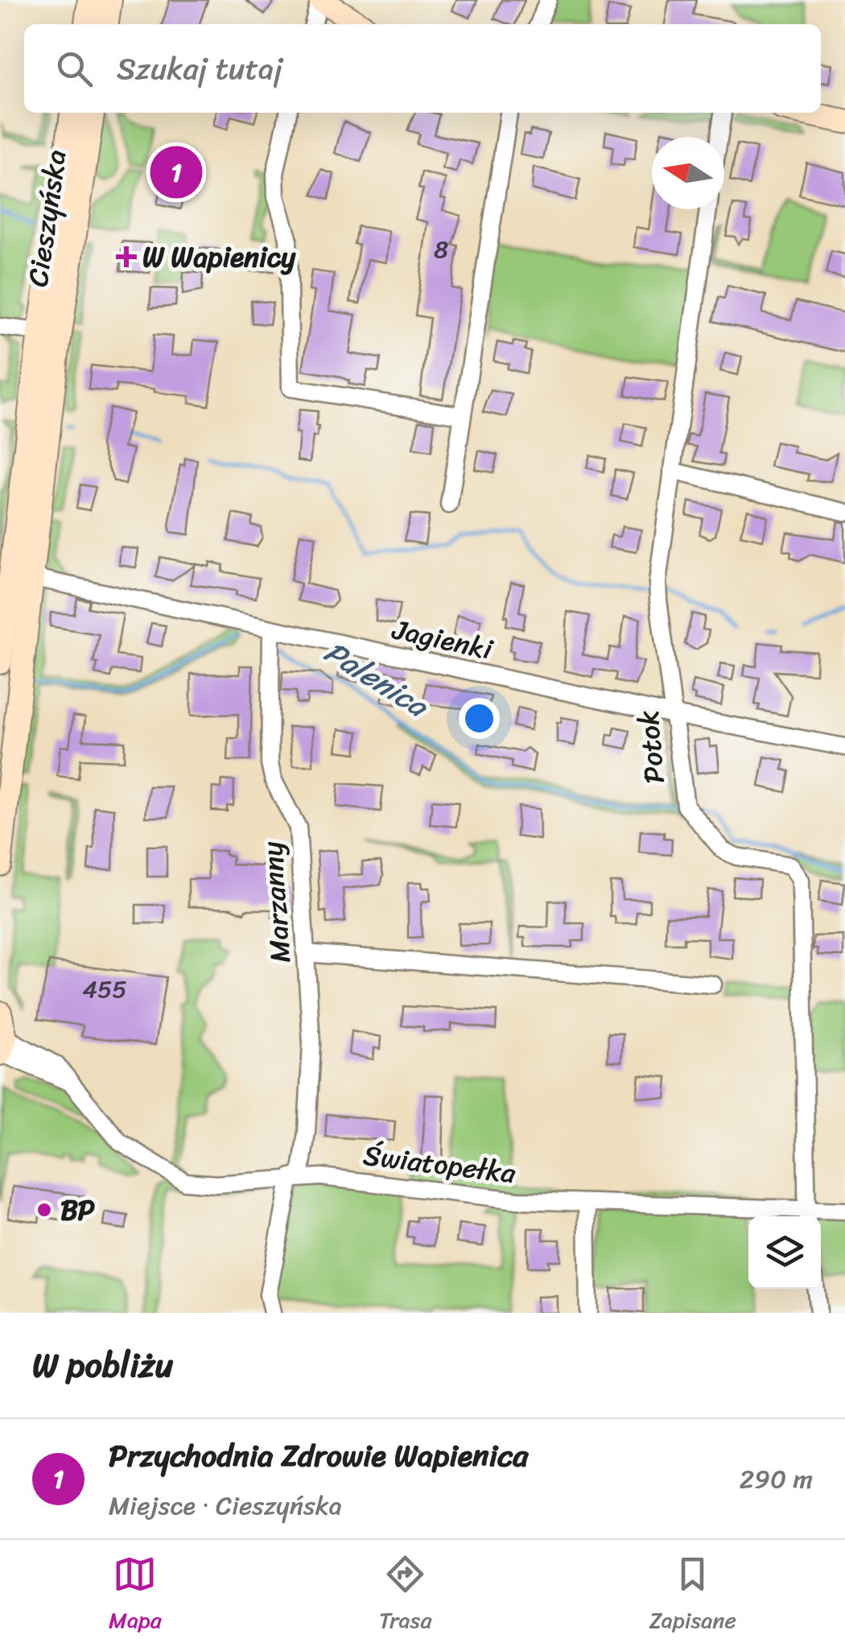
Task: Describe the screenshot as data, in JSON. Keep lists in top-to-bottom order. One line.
{"streets":{"main road":["Cieszyńska"],"street":["Jagienki","Potok","Marzanny","Światopełka"]},"crossings":[["Cieszyńska","Jagienki"],["Jagienki","Potok"],["Jagienki","Marzanny"],["Potok","Światopełka"],["Marzanny","Światopełka"]],"water":["Palenica"],"places":{"health":["W Wapienicy"],"other":["BP"]},"house_numbers":["8","455"],"north":"left","page":{"search":"Szukaj tutaj","pins":"1","heading":"W pobliżu","list":[{"mark":"1","name":"Przychodnia Zdrowie Wapienica","note":"Miejsce · Cieszyńska","value":"290 m"}],"nav":["Mapa","Trasa","Zapisane"]}}
